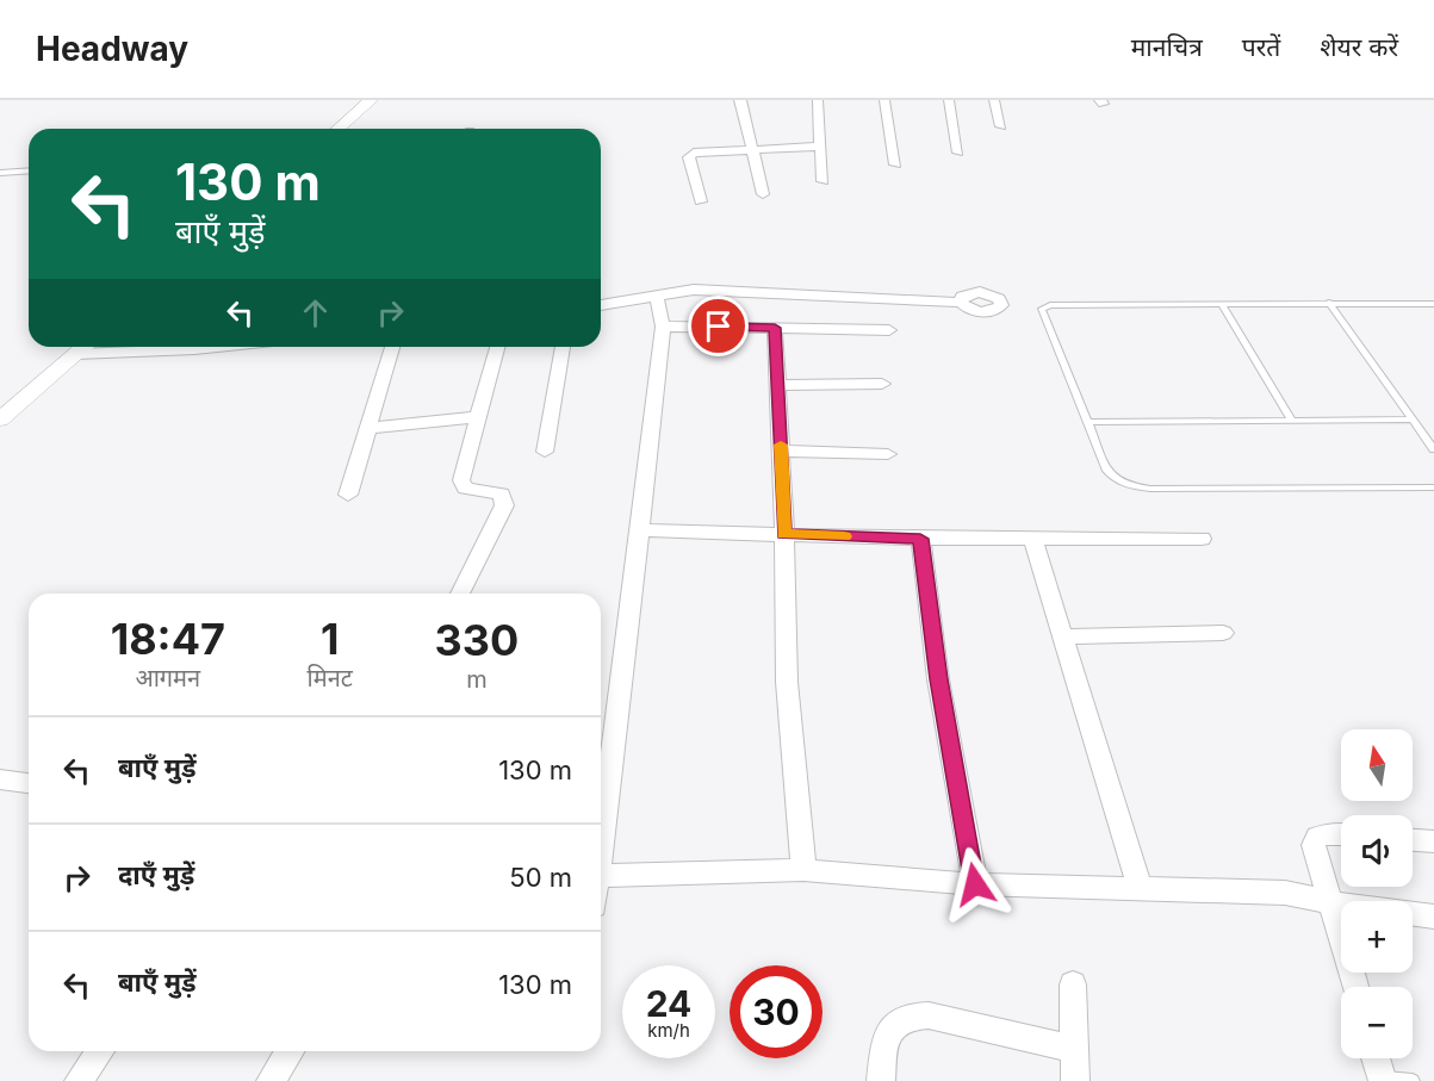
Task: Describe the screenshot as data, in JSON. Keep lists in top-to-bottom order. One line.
{"north":"top","page":{"header":"Headway","nav":["मानचित्र","परतें","शेयर करें"],"turn":["130 m","बाएँ मुड़ें"],"eta":["18:47","आगमन","1","मिनट","330","m"],"list":[{"name":"बाएँ मुड़ें","value":"130 m"},{"name":"दाएँ मुड़ें","value":"50 m"},{"name":"बाएँ मुड़ें","value":"130 m"}],"map_buttons":["+","−"],"speed":"24 km/h","limit":"30"}}
